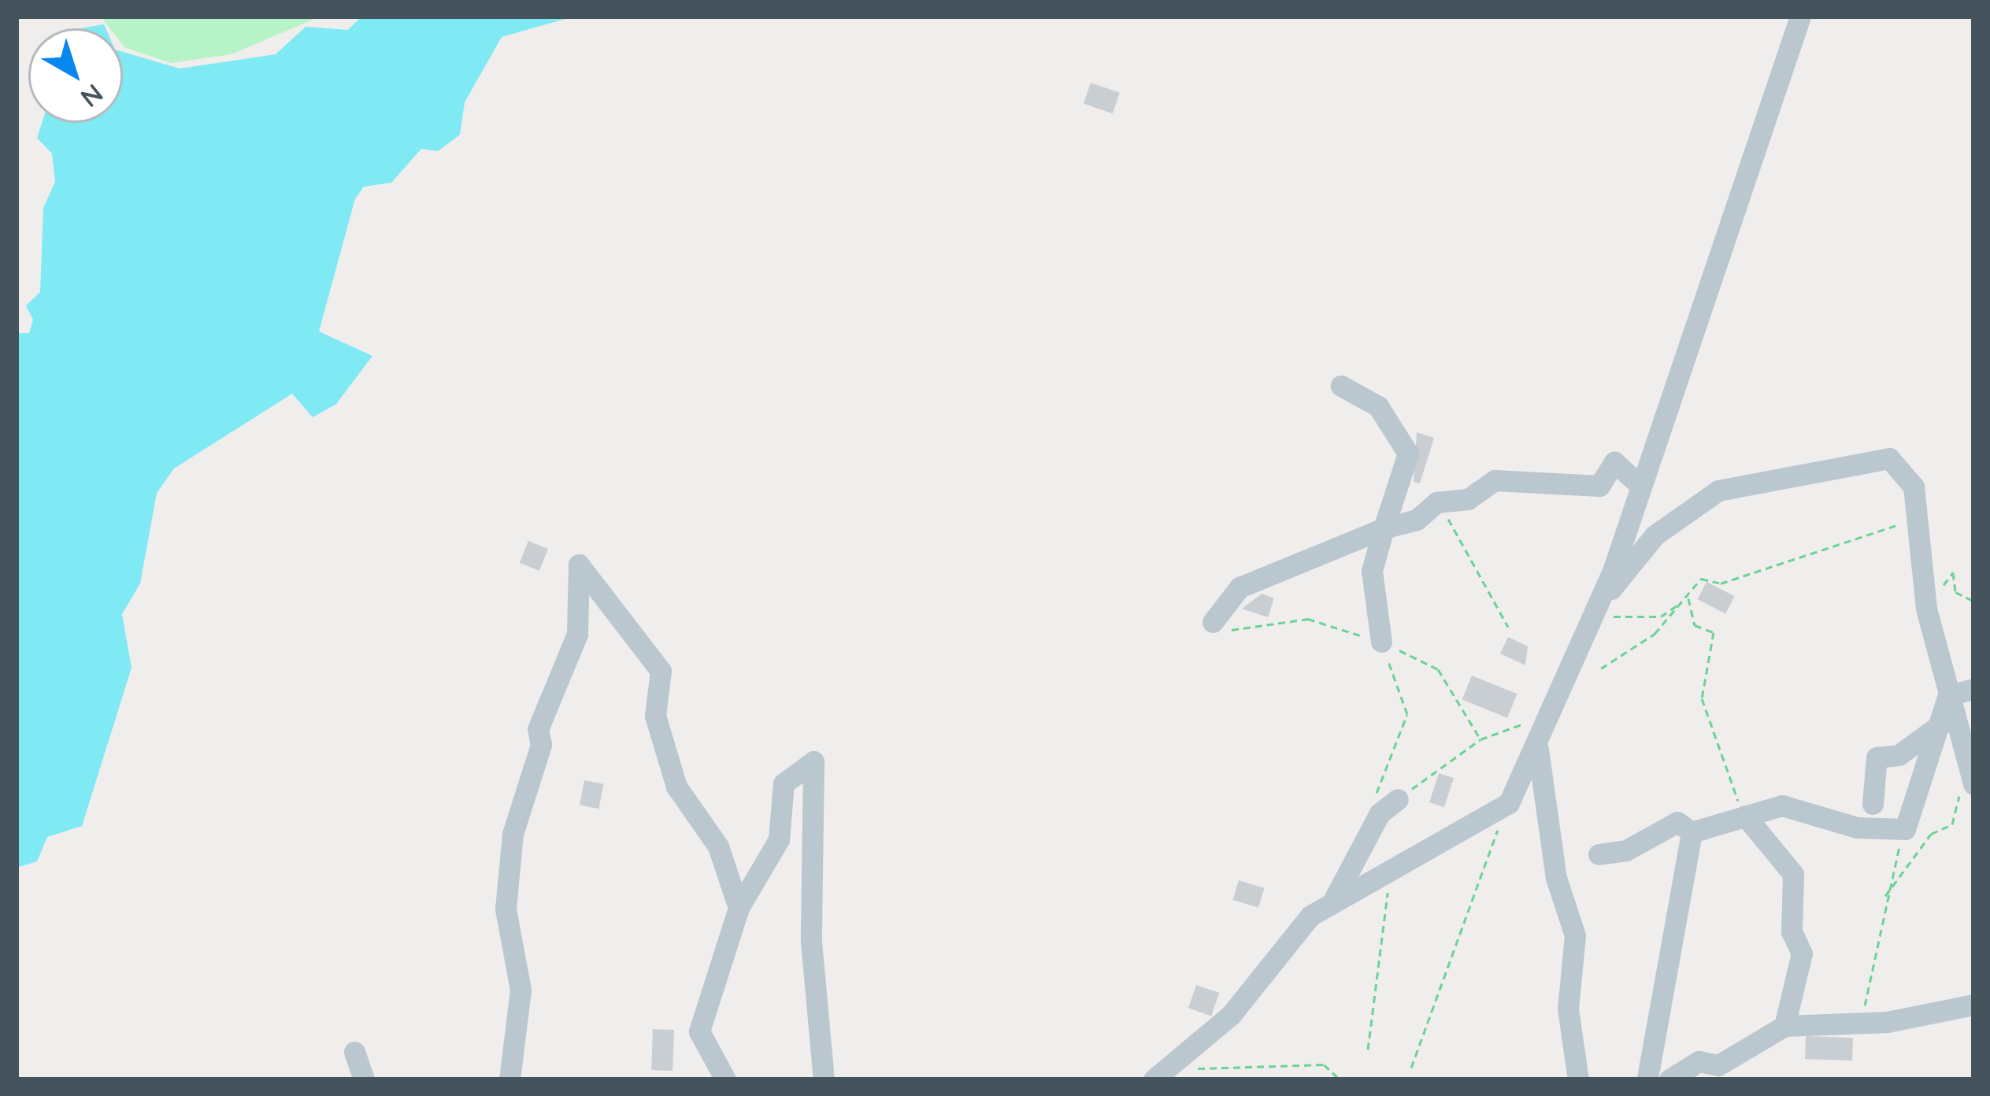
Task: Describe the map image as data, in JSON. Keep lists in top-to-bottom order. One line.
{"north":"bottom right"}
